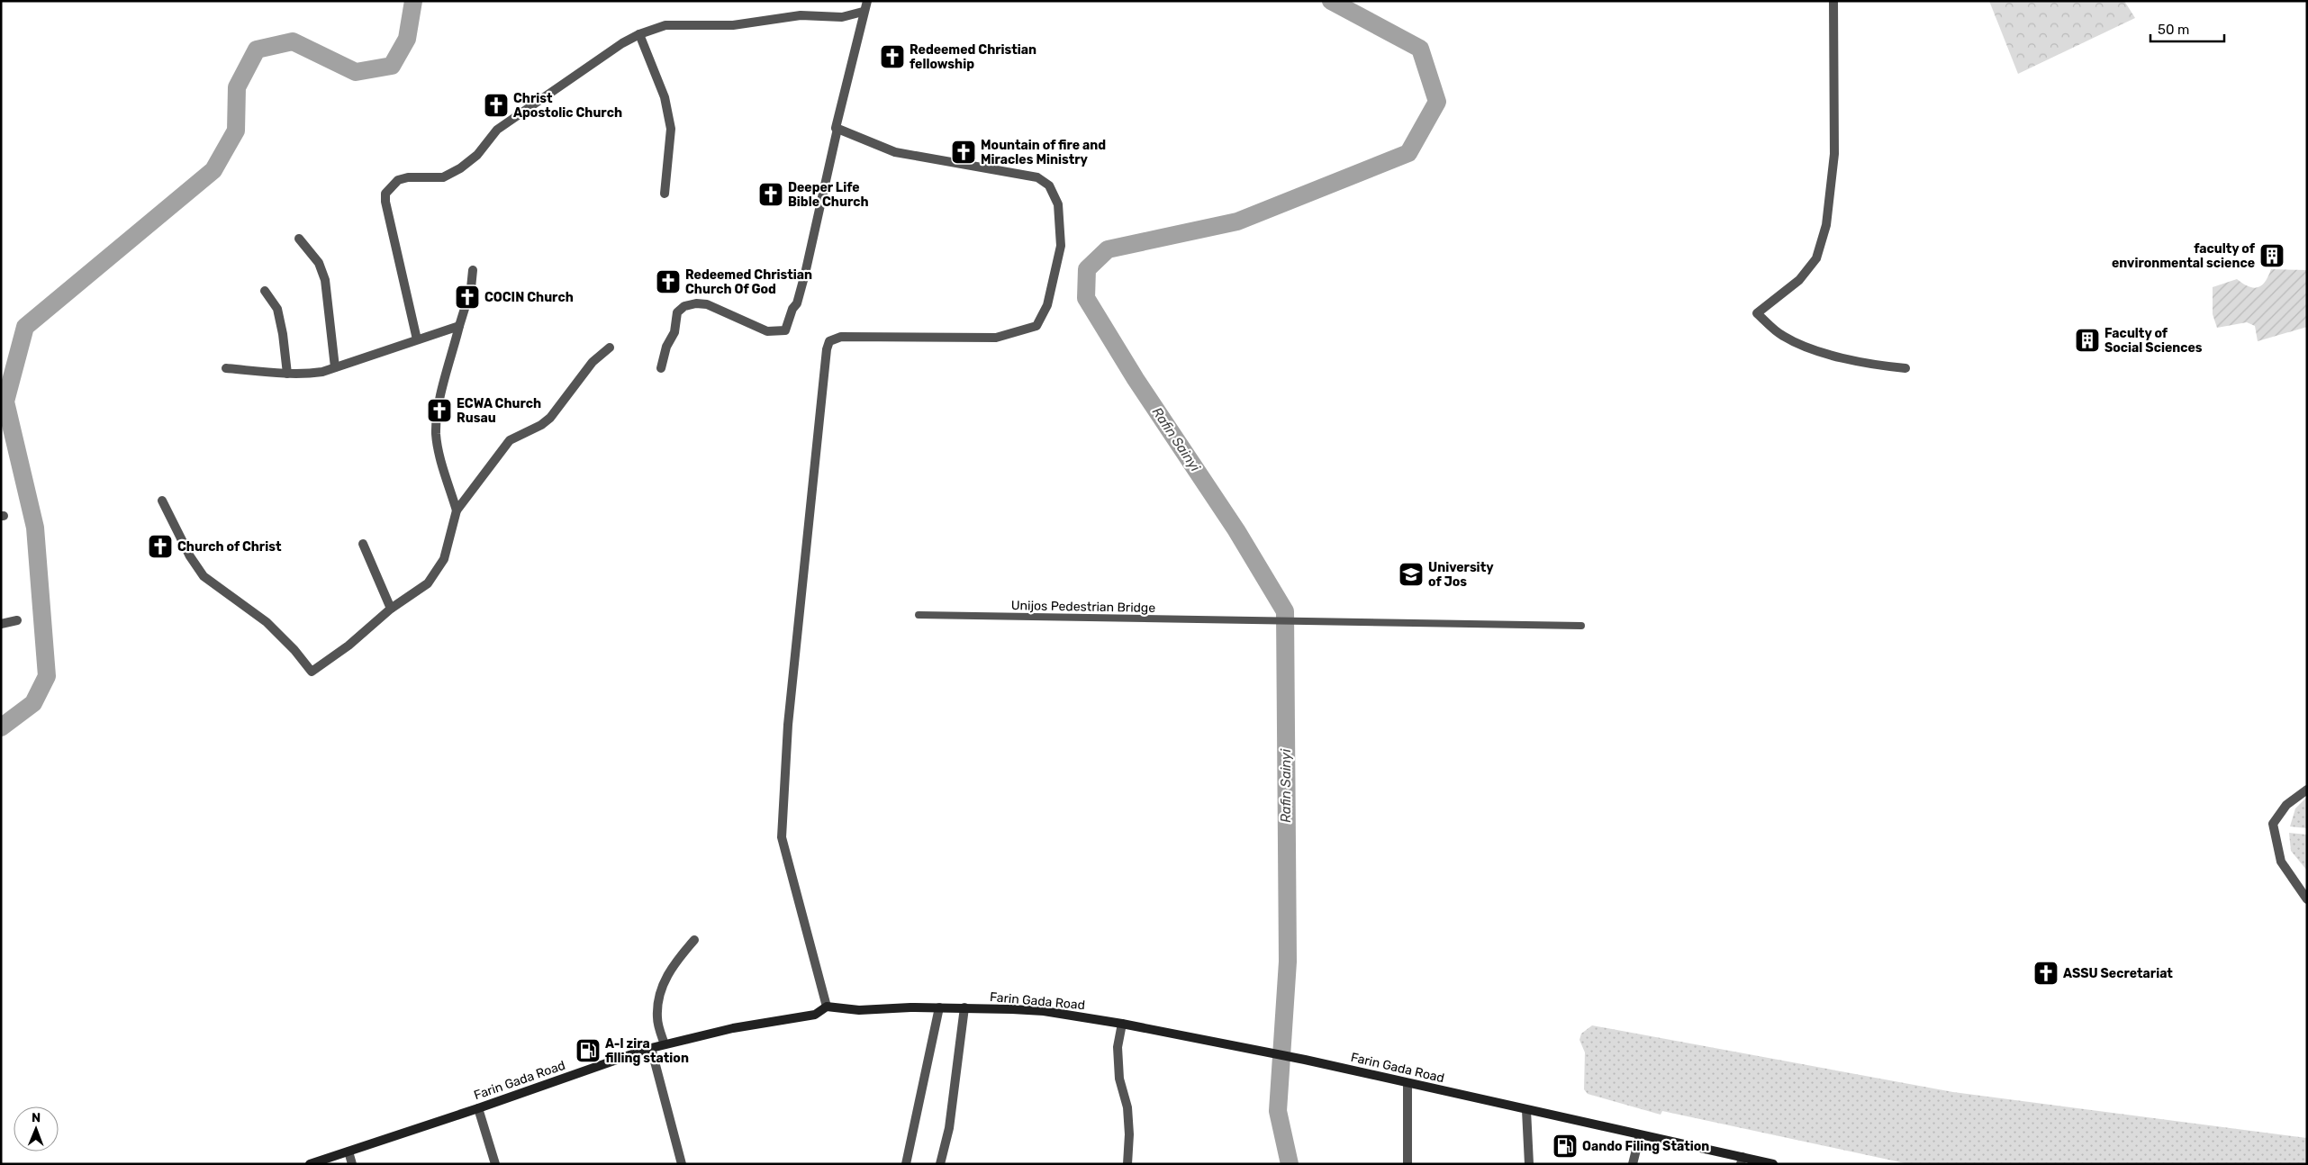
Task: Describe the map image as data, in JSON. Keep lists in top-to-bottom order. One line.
{"streets":{"main road":["Farin Gada Road"],"street":["Unijos Pedestrian Bridge"]},"water":["Rafin Sainyi"],"places":{"church":["Redeemed Christian fellowship","Christ Apostolic Church","Mountain of fire and Miracles Ministry","Deeper Life Bible Church","Redeemed Christian Church Of God","COCIN Church","ECWA Church Rusau","Church of Christ","ASSU Secretariat"],"building":["faculty of environmental science","Faculty of Social Sciences"],"school or university":["University of Jos"],"fuel station":["A-l zira filling station","Oando Filing Station"]},"scale_bar":"50 m","north":"top"}
